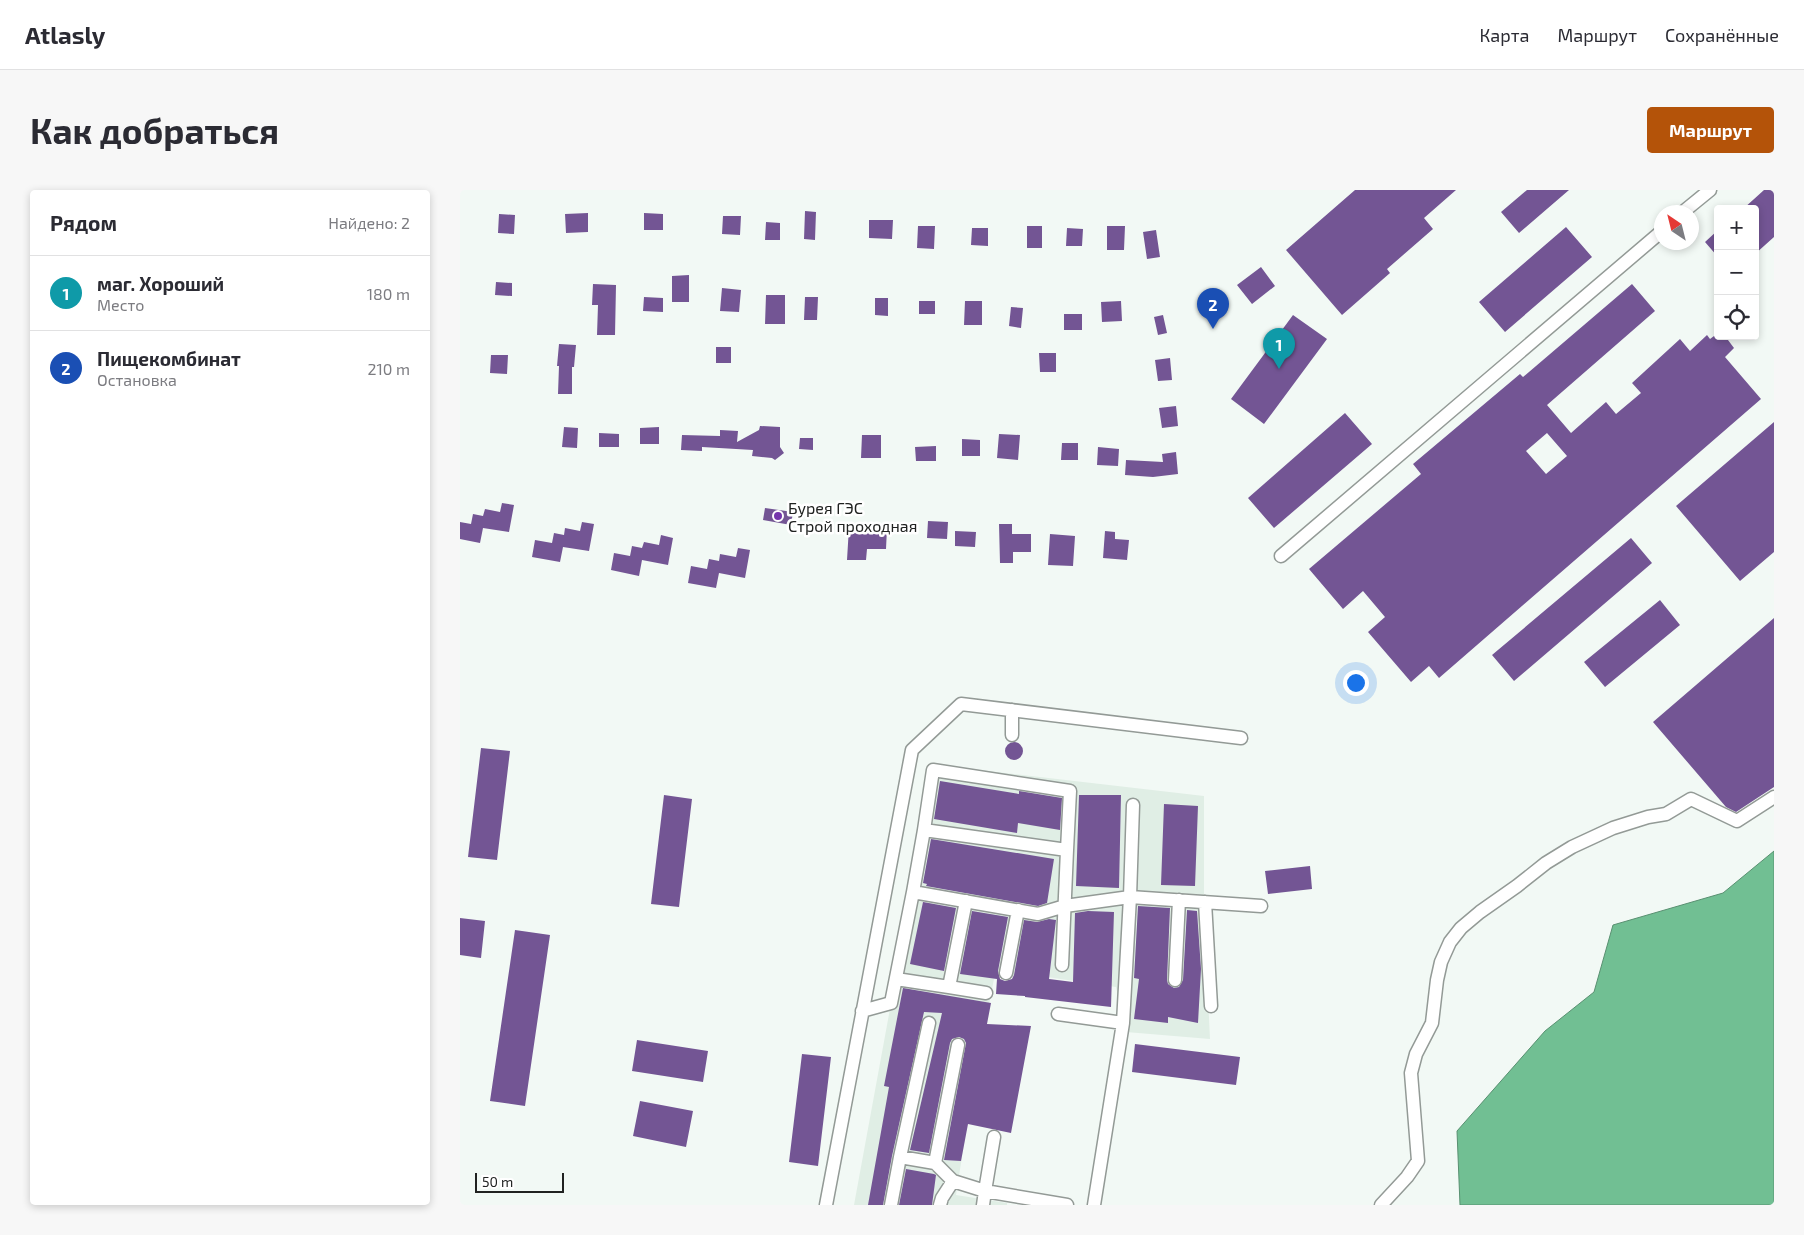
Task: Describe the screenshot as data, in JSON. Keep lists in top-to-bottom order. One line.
{"places":["Бурея ГЭС Строй проходная"],"scale_bar":"50 m","north":"top left","page":{"header":"Atlasly","nav":["Карта","Маршрут","Сохранённые"],"buttons":"Маршрут","title":"Как добраться","heading":["Рядом","Найдено: 2"],"map_buttons":["+","−"],"list":[{"mark":"1","name":"маг. Хороший","note":"Место","value":"180 m"},{"mark":"2","name":"Пищекомбинат","note":"Остановка","value":"210 m"}],"pins":["2","1"],"scale":"50 m"}}
